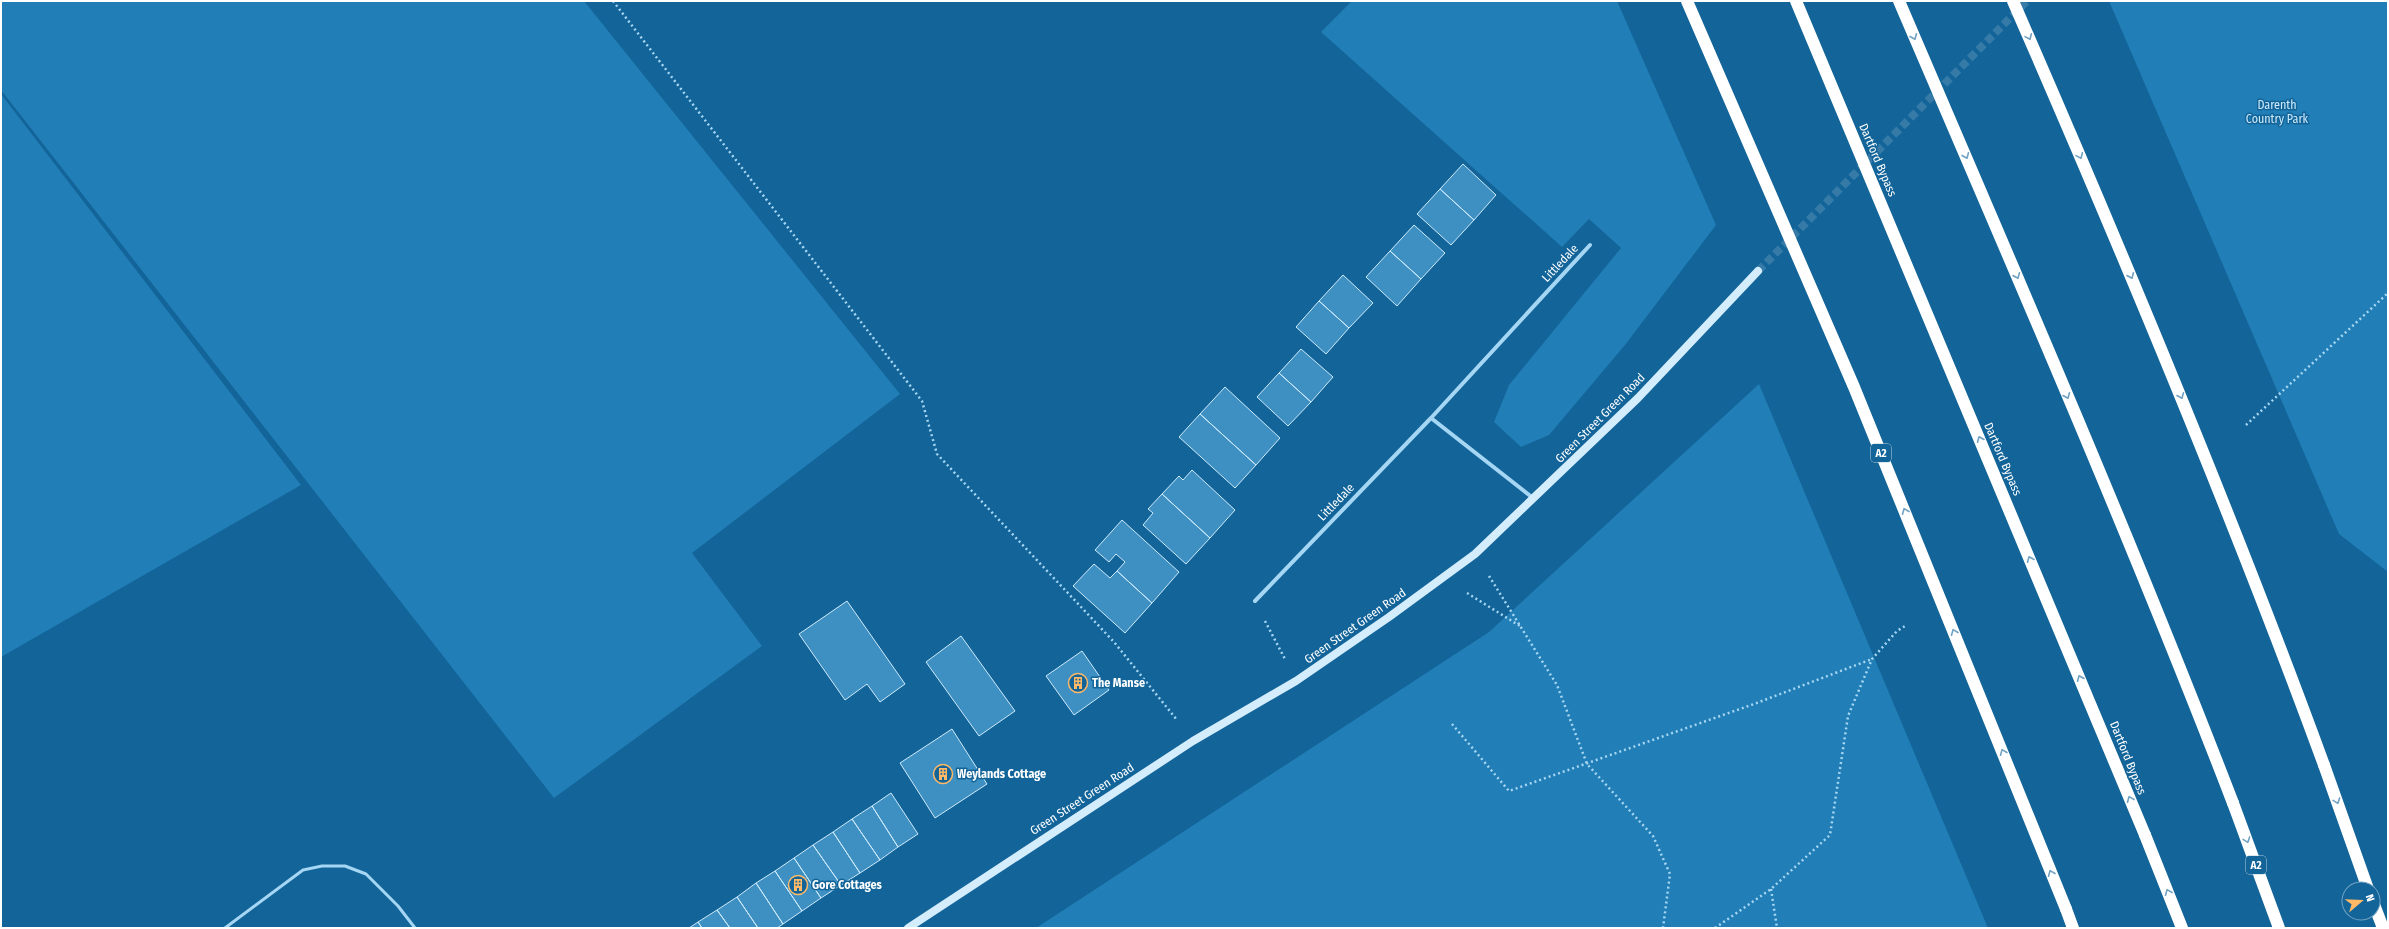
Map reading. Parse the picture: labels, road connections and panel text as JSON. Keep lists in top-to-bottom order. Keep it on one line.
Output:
{"streets":{"highway":["Dartford Bypass","A2"],"main road":["Green Street Green Road"],"street":["Littledale"]},"parks":["Darenth Country Park"],"places":{"building":["The Manse","Weylands Cottage","Gore Cottages"]},"north":"right"}
